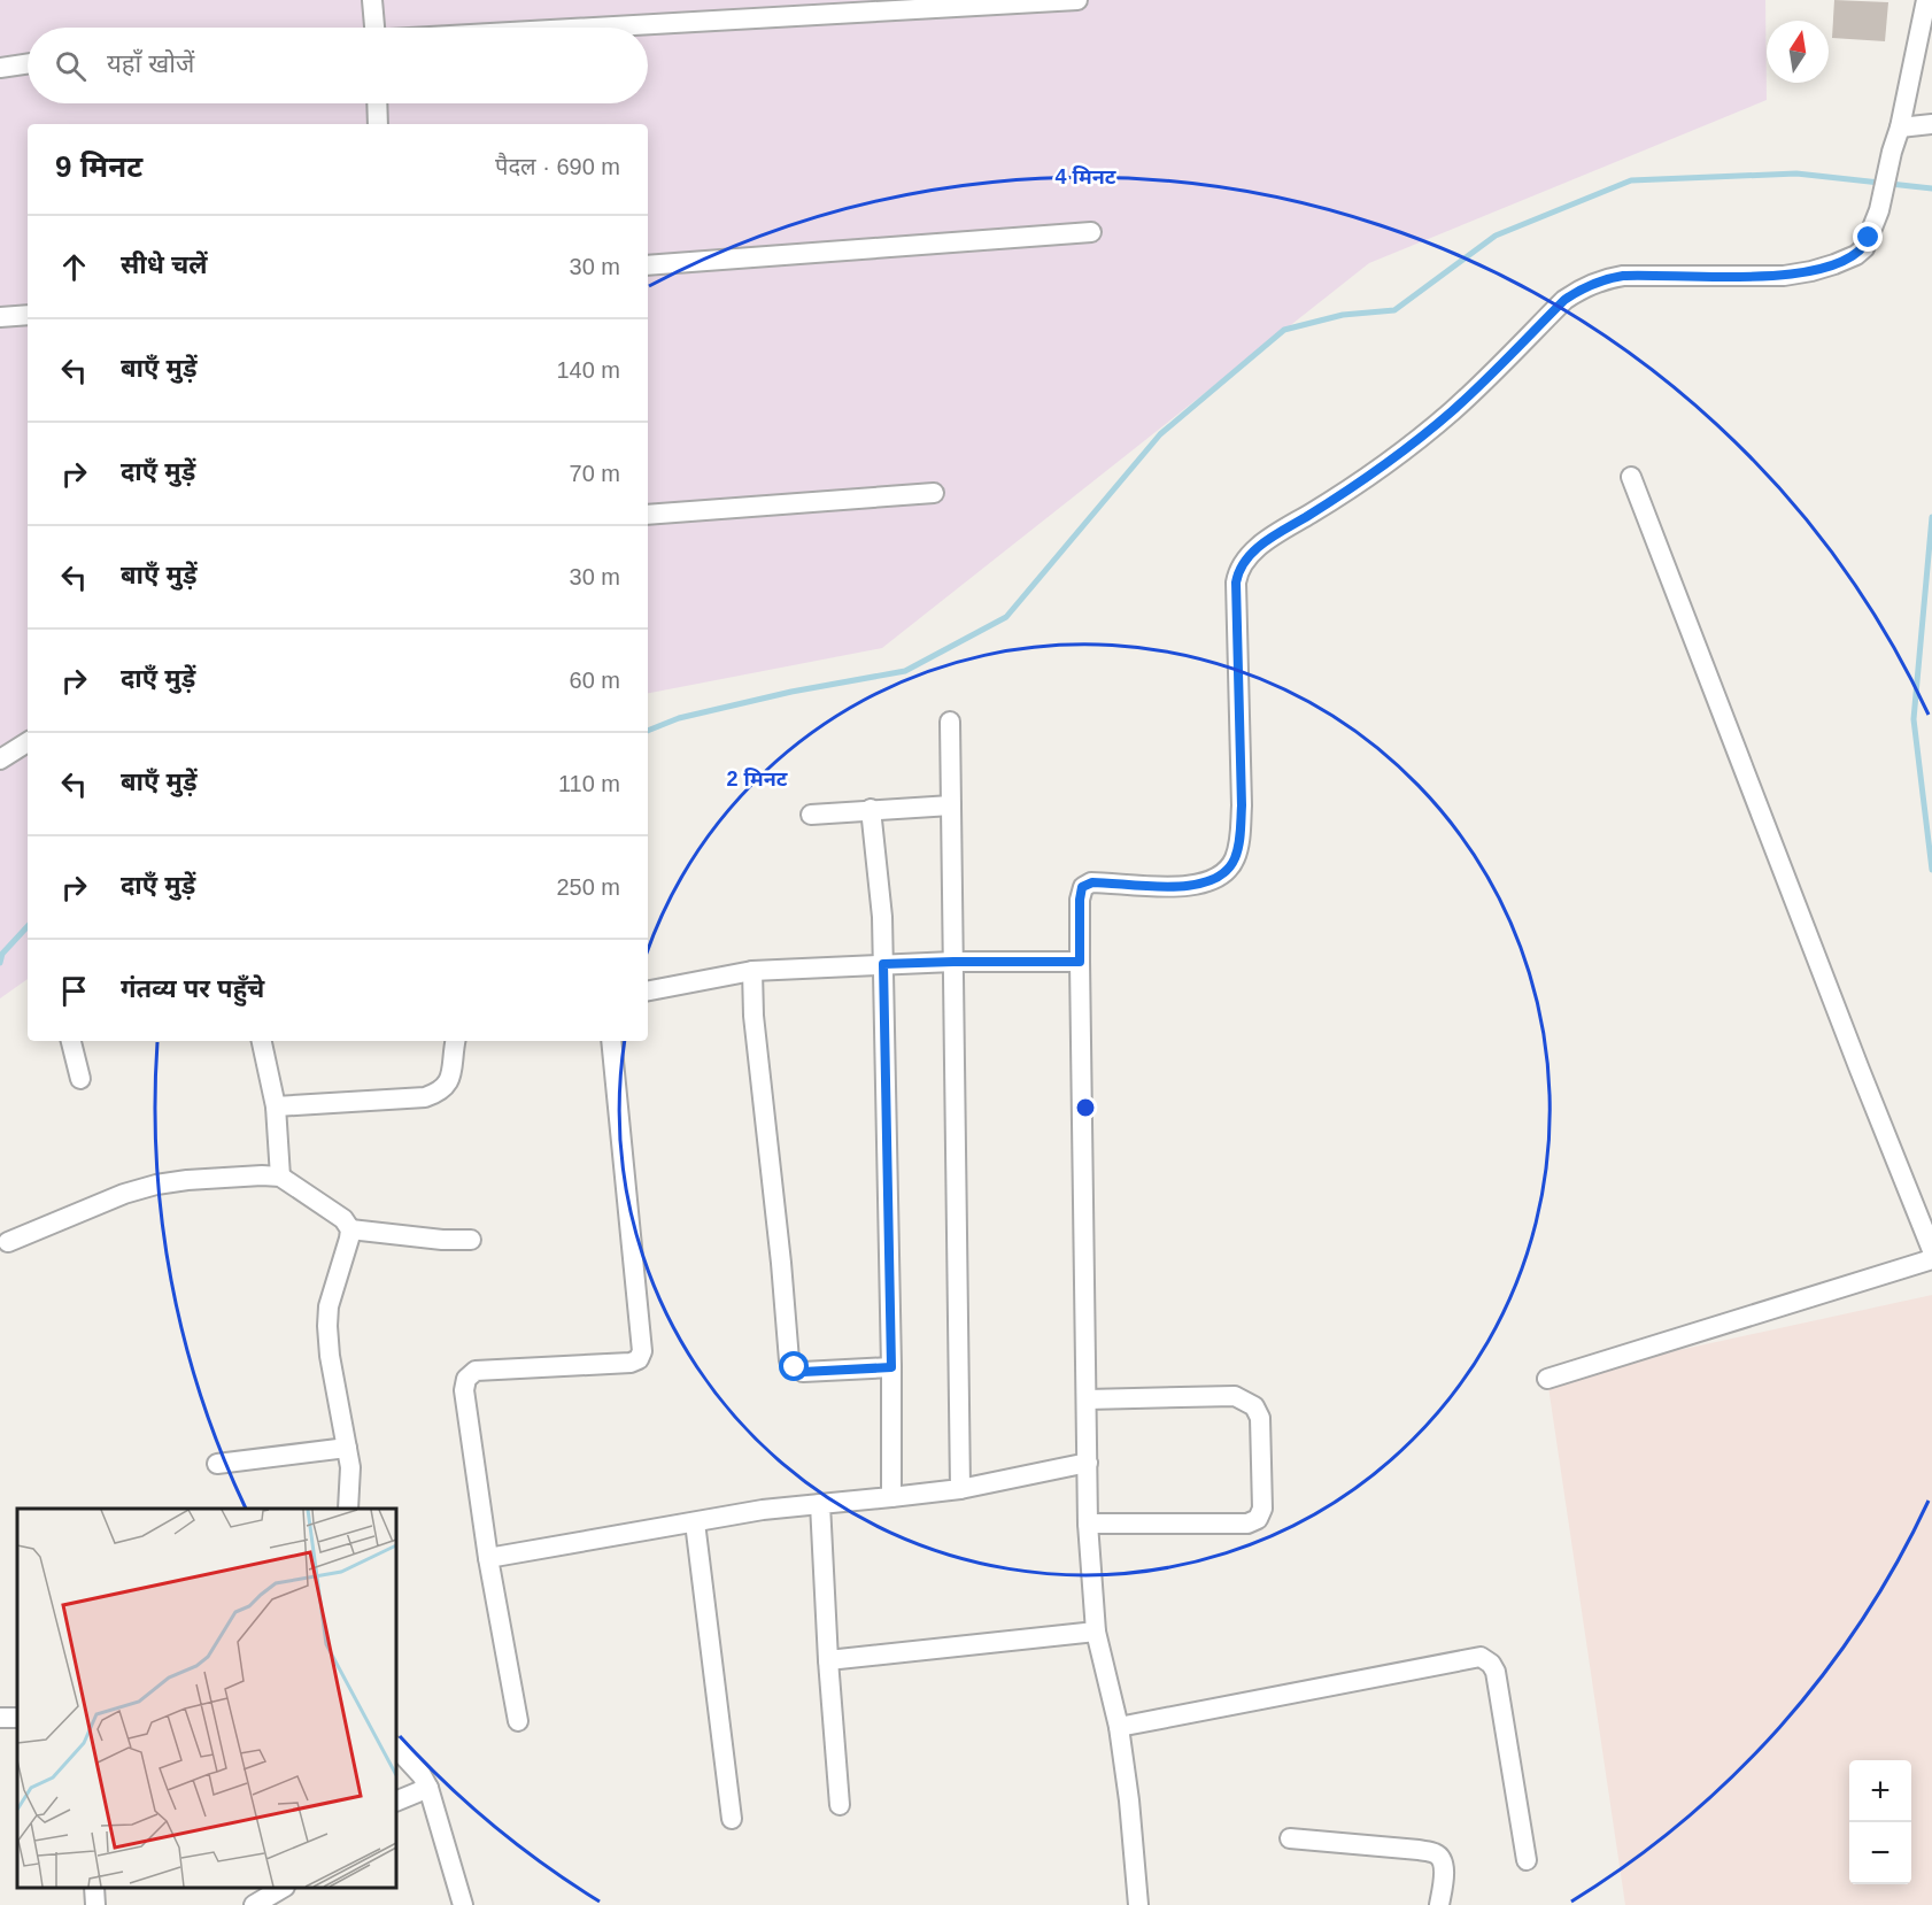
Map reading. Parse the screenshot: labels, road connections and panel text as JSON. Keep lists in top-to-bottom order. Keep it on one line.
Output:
{"north":"top","page":{"search":"यहाँ खोजें","heading":["9 मिनट","पैदल · 690 m"],"list":[["सीधे चलें","30 m"],["बाएँ मुड़ें","140 m"],["दाएँ मुड़ें","70 m"],["बाएँ मुड़ें","30 m"],["दाएँ मुड़ें","60 m"],["बाएँ मुड़ें","110 m"],["दाएँ मुड़ें","250 m"],"गंतव्य पर पहुँचे"],"map_buttons":["+","−"]},"rings":["4 मिनट","2 मिनट"]}
